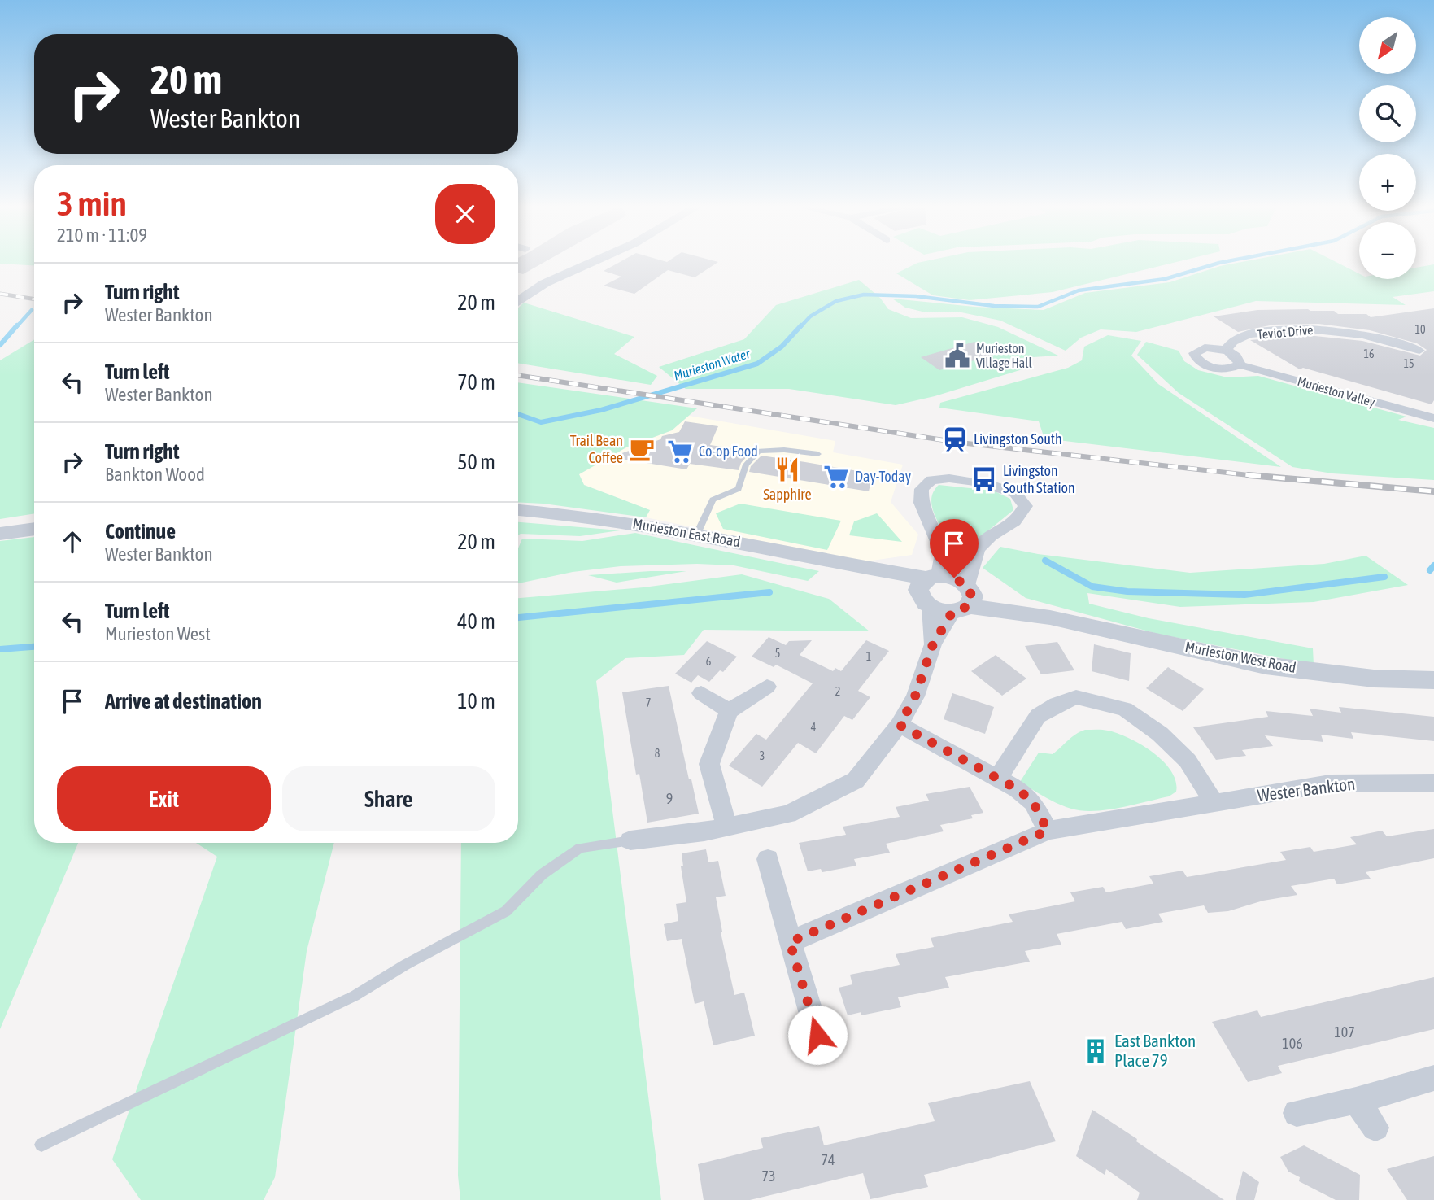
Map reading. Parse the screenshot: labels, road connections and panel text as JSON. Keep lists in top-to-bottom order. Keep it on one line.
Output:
{"streets":{"street":["Teviot Drive","Murieston Valley","Murieston East Road","Murieston West Road","Wester Bankton"]},"crossings":[["Teviot Drive","Murieston Valley"]],"water":["Murieston Water"],"places":{"public building":["Murieston Village Hall"],"station":["Livingston South"],"cafe":["Trail Bean Coffee"],"supermarket":["Co-op Food","Day-Today"],"restaurant":["Sapphire"],"bus stop":["Livingston South Station"],"building":["East Bankton Place 79"]},"house_numbers":["10","16","15","5","1","6","2","7","4","8","3","9","107","106","74","73"],"north":"bottom left","page":{"map_buttons":["+","−"],"turn":["20 m","Wester Bankton"],"heading":["3 min","210 m · 11:09"],"list":[{"name":"Turn right","note":"Wester Bankton","value":"20 m"},{"name":"Turn left","note":"Wester Bankton","value":"70 m"},{"name":"Turn right","note":"Bankton Wood","value":"50 m"},{"name":"Continue","note":"Wester Bankton","value":"20 m"},{"name":"Turn left","note":"Murieston West","value":"40 m"},{"name":"Arrive at destination","value":"10 m"}],"buttons":["Exit","Share"]}}
